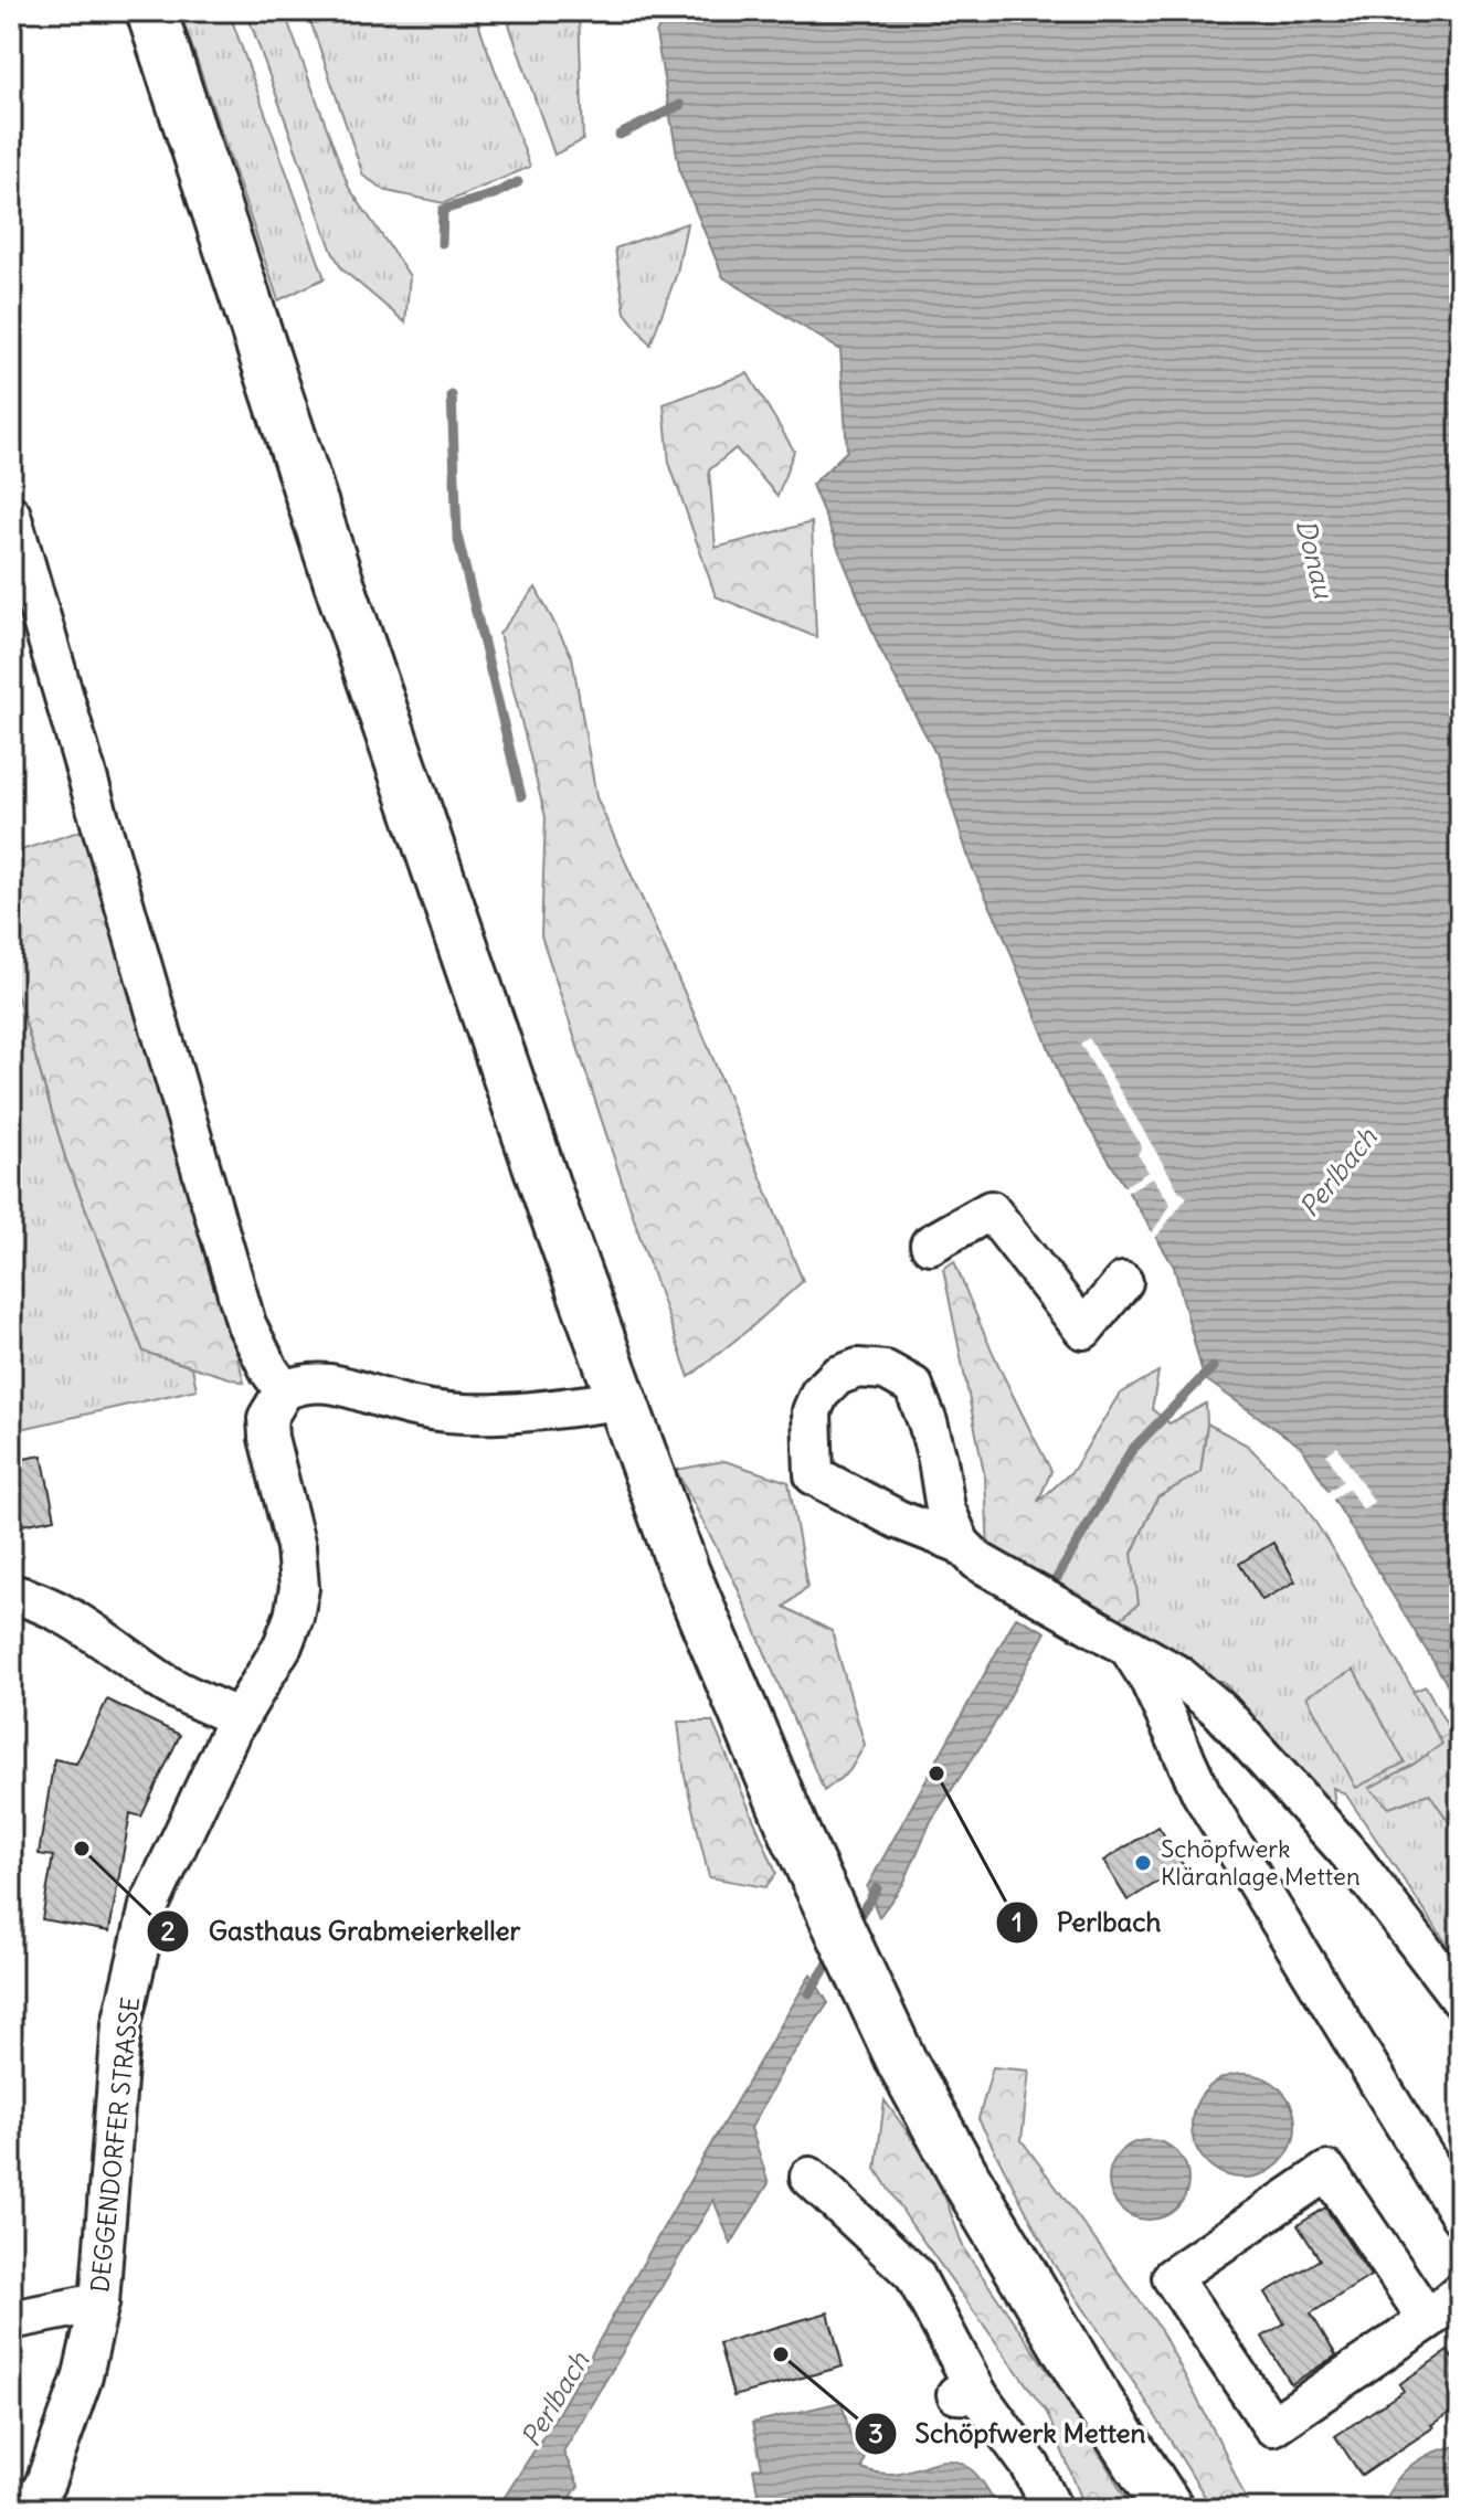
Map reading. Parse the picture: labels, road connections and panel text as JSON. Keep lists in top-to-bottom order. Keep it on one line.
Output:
{"streets":{"street":["DEGGENDORFER STRASSE"]},"water":["Donau","Perlbach"],"places":["Perlbach","Gasthaus Grabmeierkeller","Schöpfwerk Kläranlage Metten","Schöpfwerk Metten"]}
